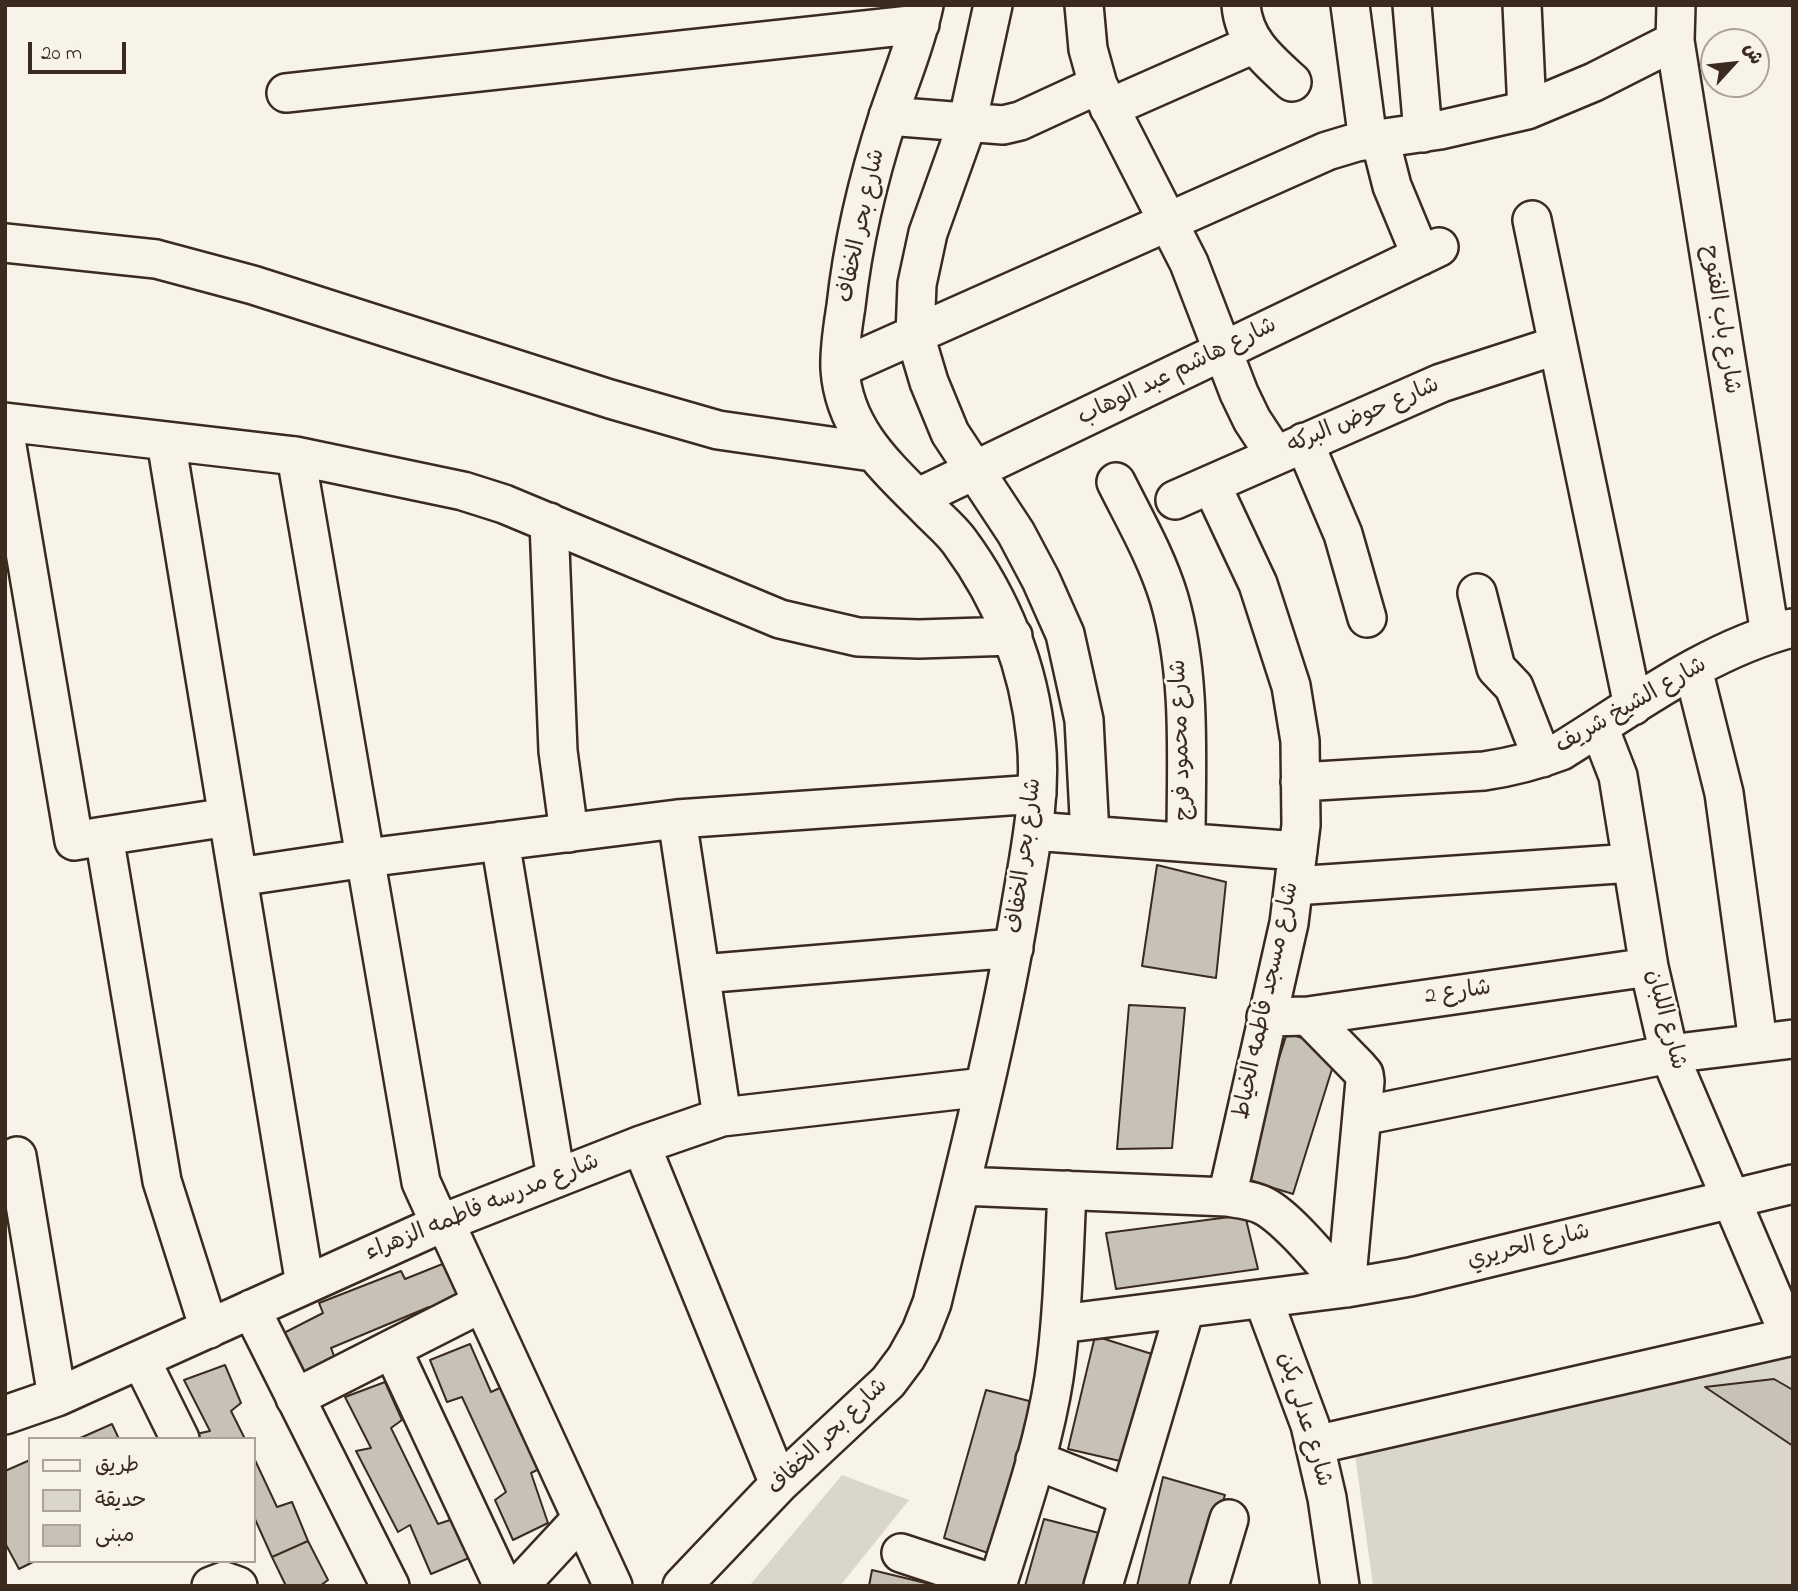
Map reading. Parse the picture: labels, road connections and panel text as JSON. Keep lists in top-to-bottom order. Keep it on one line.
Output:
{"streets":{"street":["شارع بحر الخفاف","شارع باب الفتوح","شارع هاشم عبد الوهاب","شارع حوض البركه","شارع الشيخ شريف","شارع محمود فرج","شارع 2","شارع مسجد فاطمه الخياط","شارع اللبان","شارع مدرسه فاطمه الزهراء","شارع الحريري","شارع عدلى يكن"]},"crossings":[["شارع بحر الخفاف","شارع هاشم عبد الوهاب"],["شارع بحر الخفاف","شارع مدرسه فاطمه الزهراء"],["شارع باب الفتوح","شارع الشيخ شريف"],["شارع حوض البركه","شارع مسجد فاطمه الخياط"],["شارع الشيخ شريف","شارع مسجد فاطمه الخياط"],["شارع الشيخ شريف","شارع اللبان"],["شارع 2","شارع مسجد فاطمه الخياط"],["شارع 2","شارع اللبان"],["شارع اللبان","شارع الحريري"],["شارع الحريري","شارع عدلى يكن"]],"legend":["طريق","حديقة","مبنى"],"scale_bar":"20 m","north":"top right"}
